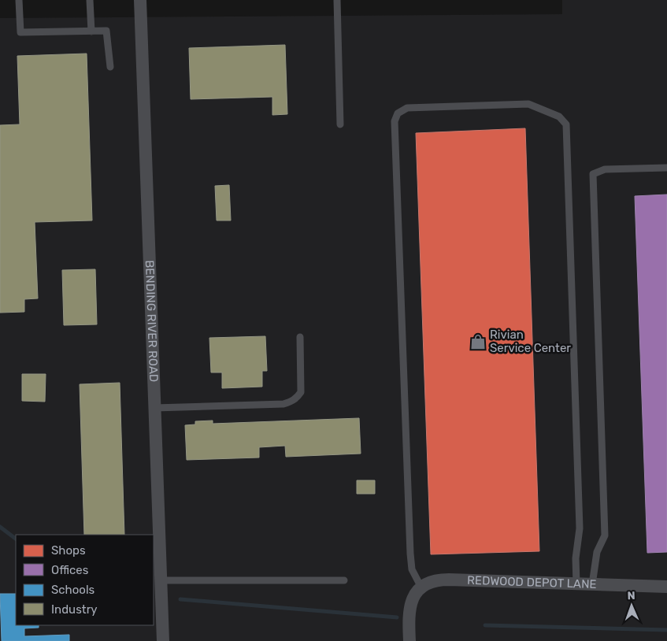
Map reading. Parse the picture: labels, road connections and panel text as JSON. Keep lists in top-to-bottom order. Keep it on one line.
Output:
{"streets":{"street":["BENDING RIVER ROAD","REDWOOD DEPOT LANE"]},"places":{"shop":["Rivian Service Center"]},"legend":["Shops","Offices","Schools","Industry"],"north":"top"}
